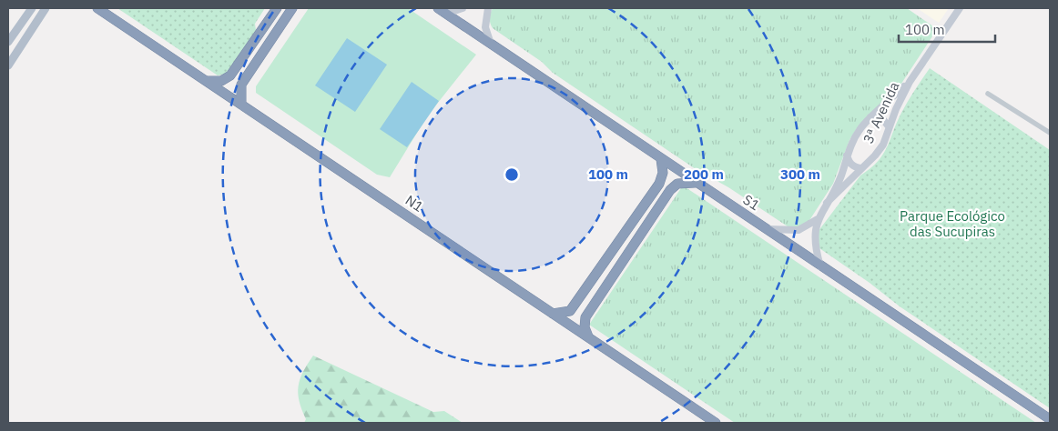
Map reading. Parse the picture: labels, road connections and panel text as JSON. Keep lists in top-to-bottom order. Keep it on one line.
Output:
{"streets":{"highway":["S1","N1"],"street":["3ª Avenida"]},"parks":["Parque Ecológico das Sucupiras"],"scale_bar":"100 m","rings":["100 m","200 m","300 m"]}
